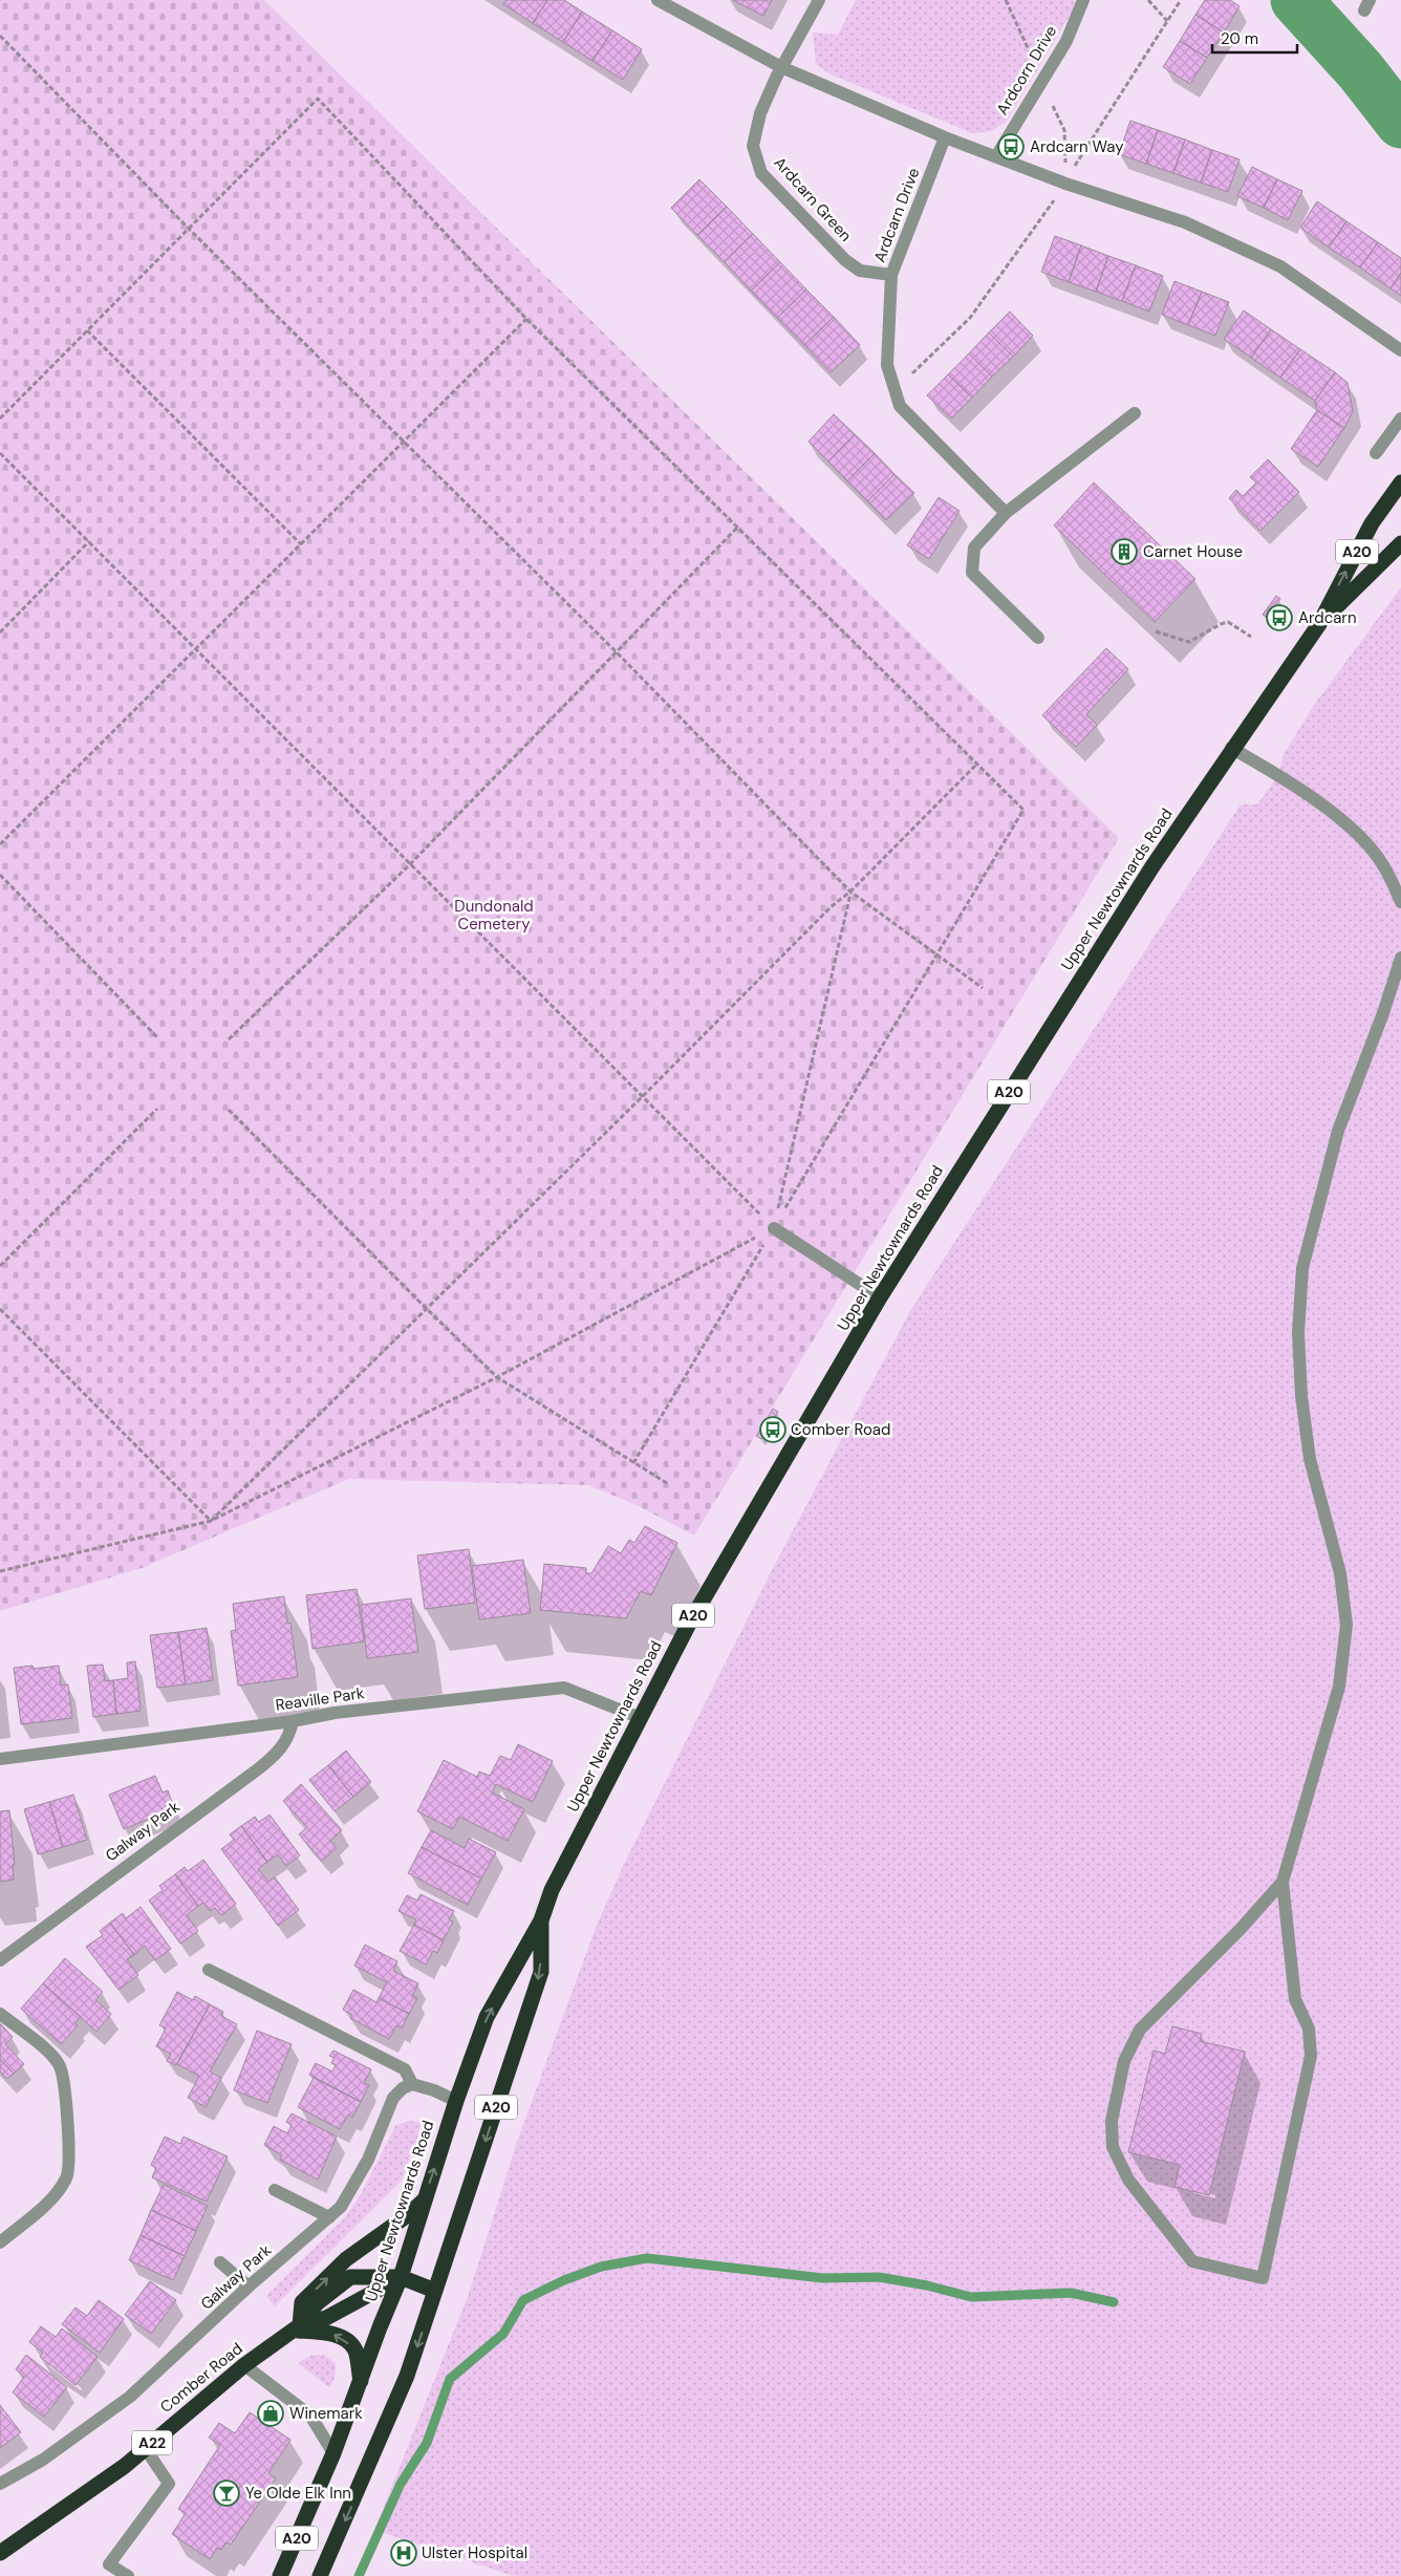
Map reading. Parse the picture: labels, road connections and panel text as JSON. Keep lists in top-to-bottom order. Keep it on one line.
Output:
{"streets":{"highway":["A20","Upper Newtownards Road","Comber Road","A22"],"street":["Ardcorn Drive","Ardcarn Green","Ardcarn Drive","Reaville Park","Galway Park"]},"crossings":[["Ardcarn Green","Ardcarn Drive"],["Upper Newtownards Road","Reaville Park"],["Upper Newtownards Road","Comber Road"],["Reaville Park","Galway Park"]],"parks":["Dundonald Cemetery"],"places":{"bus stop":["Ardcarn Way","Ardcarn","Comber Road"],"building":["Carnet House"],"shop":["Winemark"],"bar":["Ye Olde Elk Inn"],"hospital":["Ulster Hospital"]},"scale_bar":"20 m"}
